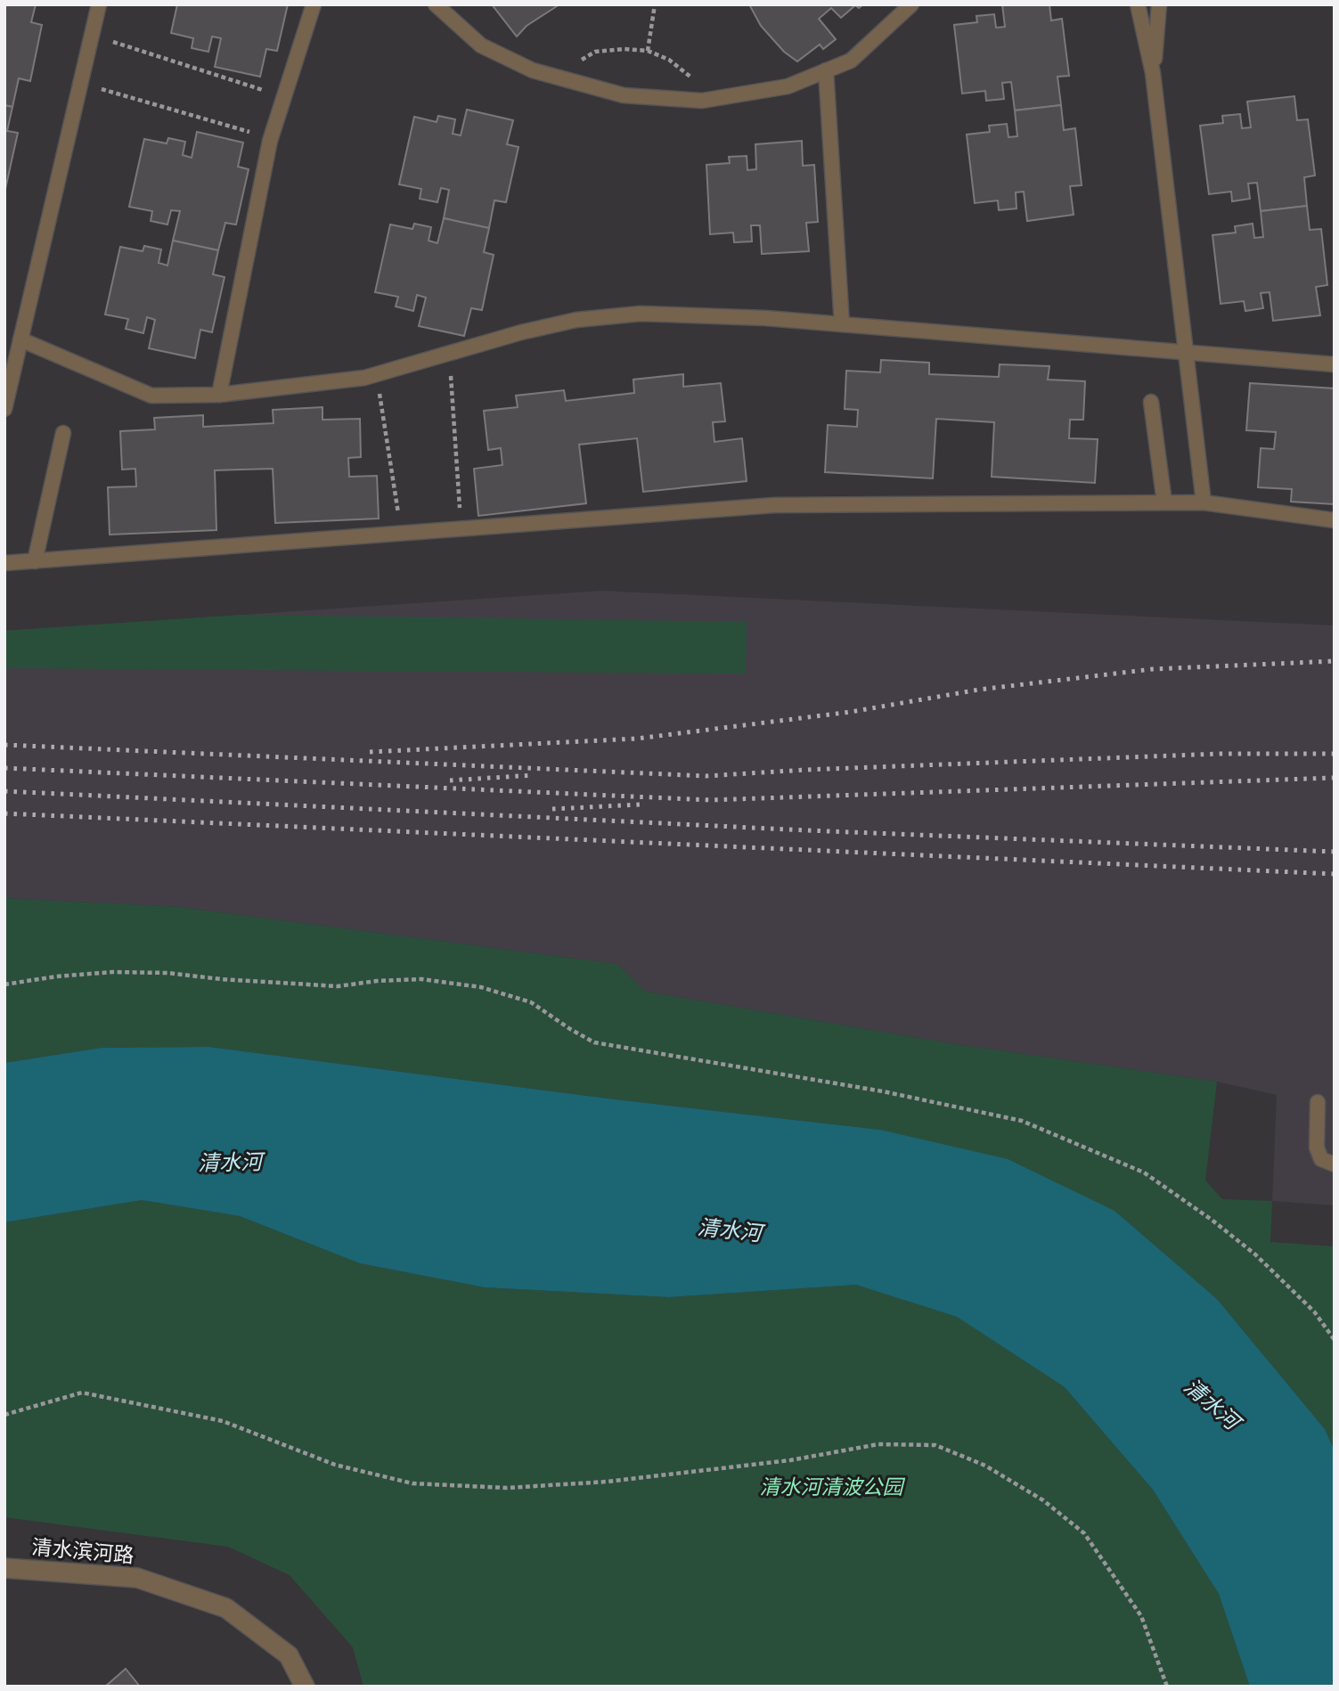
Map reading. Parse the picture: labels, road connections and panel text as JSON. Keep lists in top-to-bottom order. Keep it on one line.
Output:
{"streets":{"street":["清水滨河路"]},"water":["清水河"],"parks":["清水河清波公园"]}
